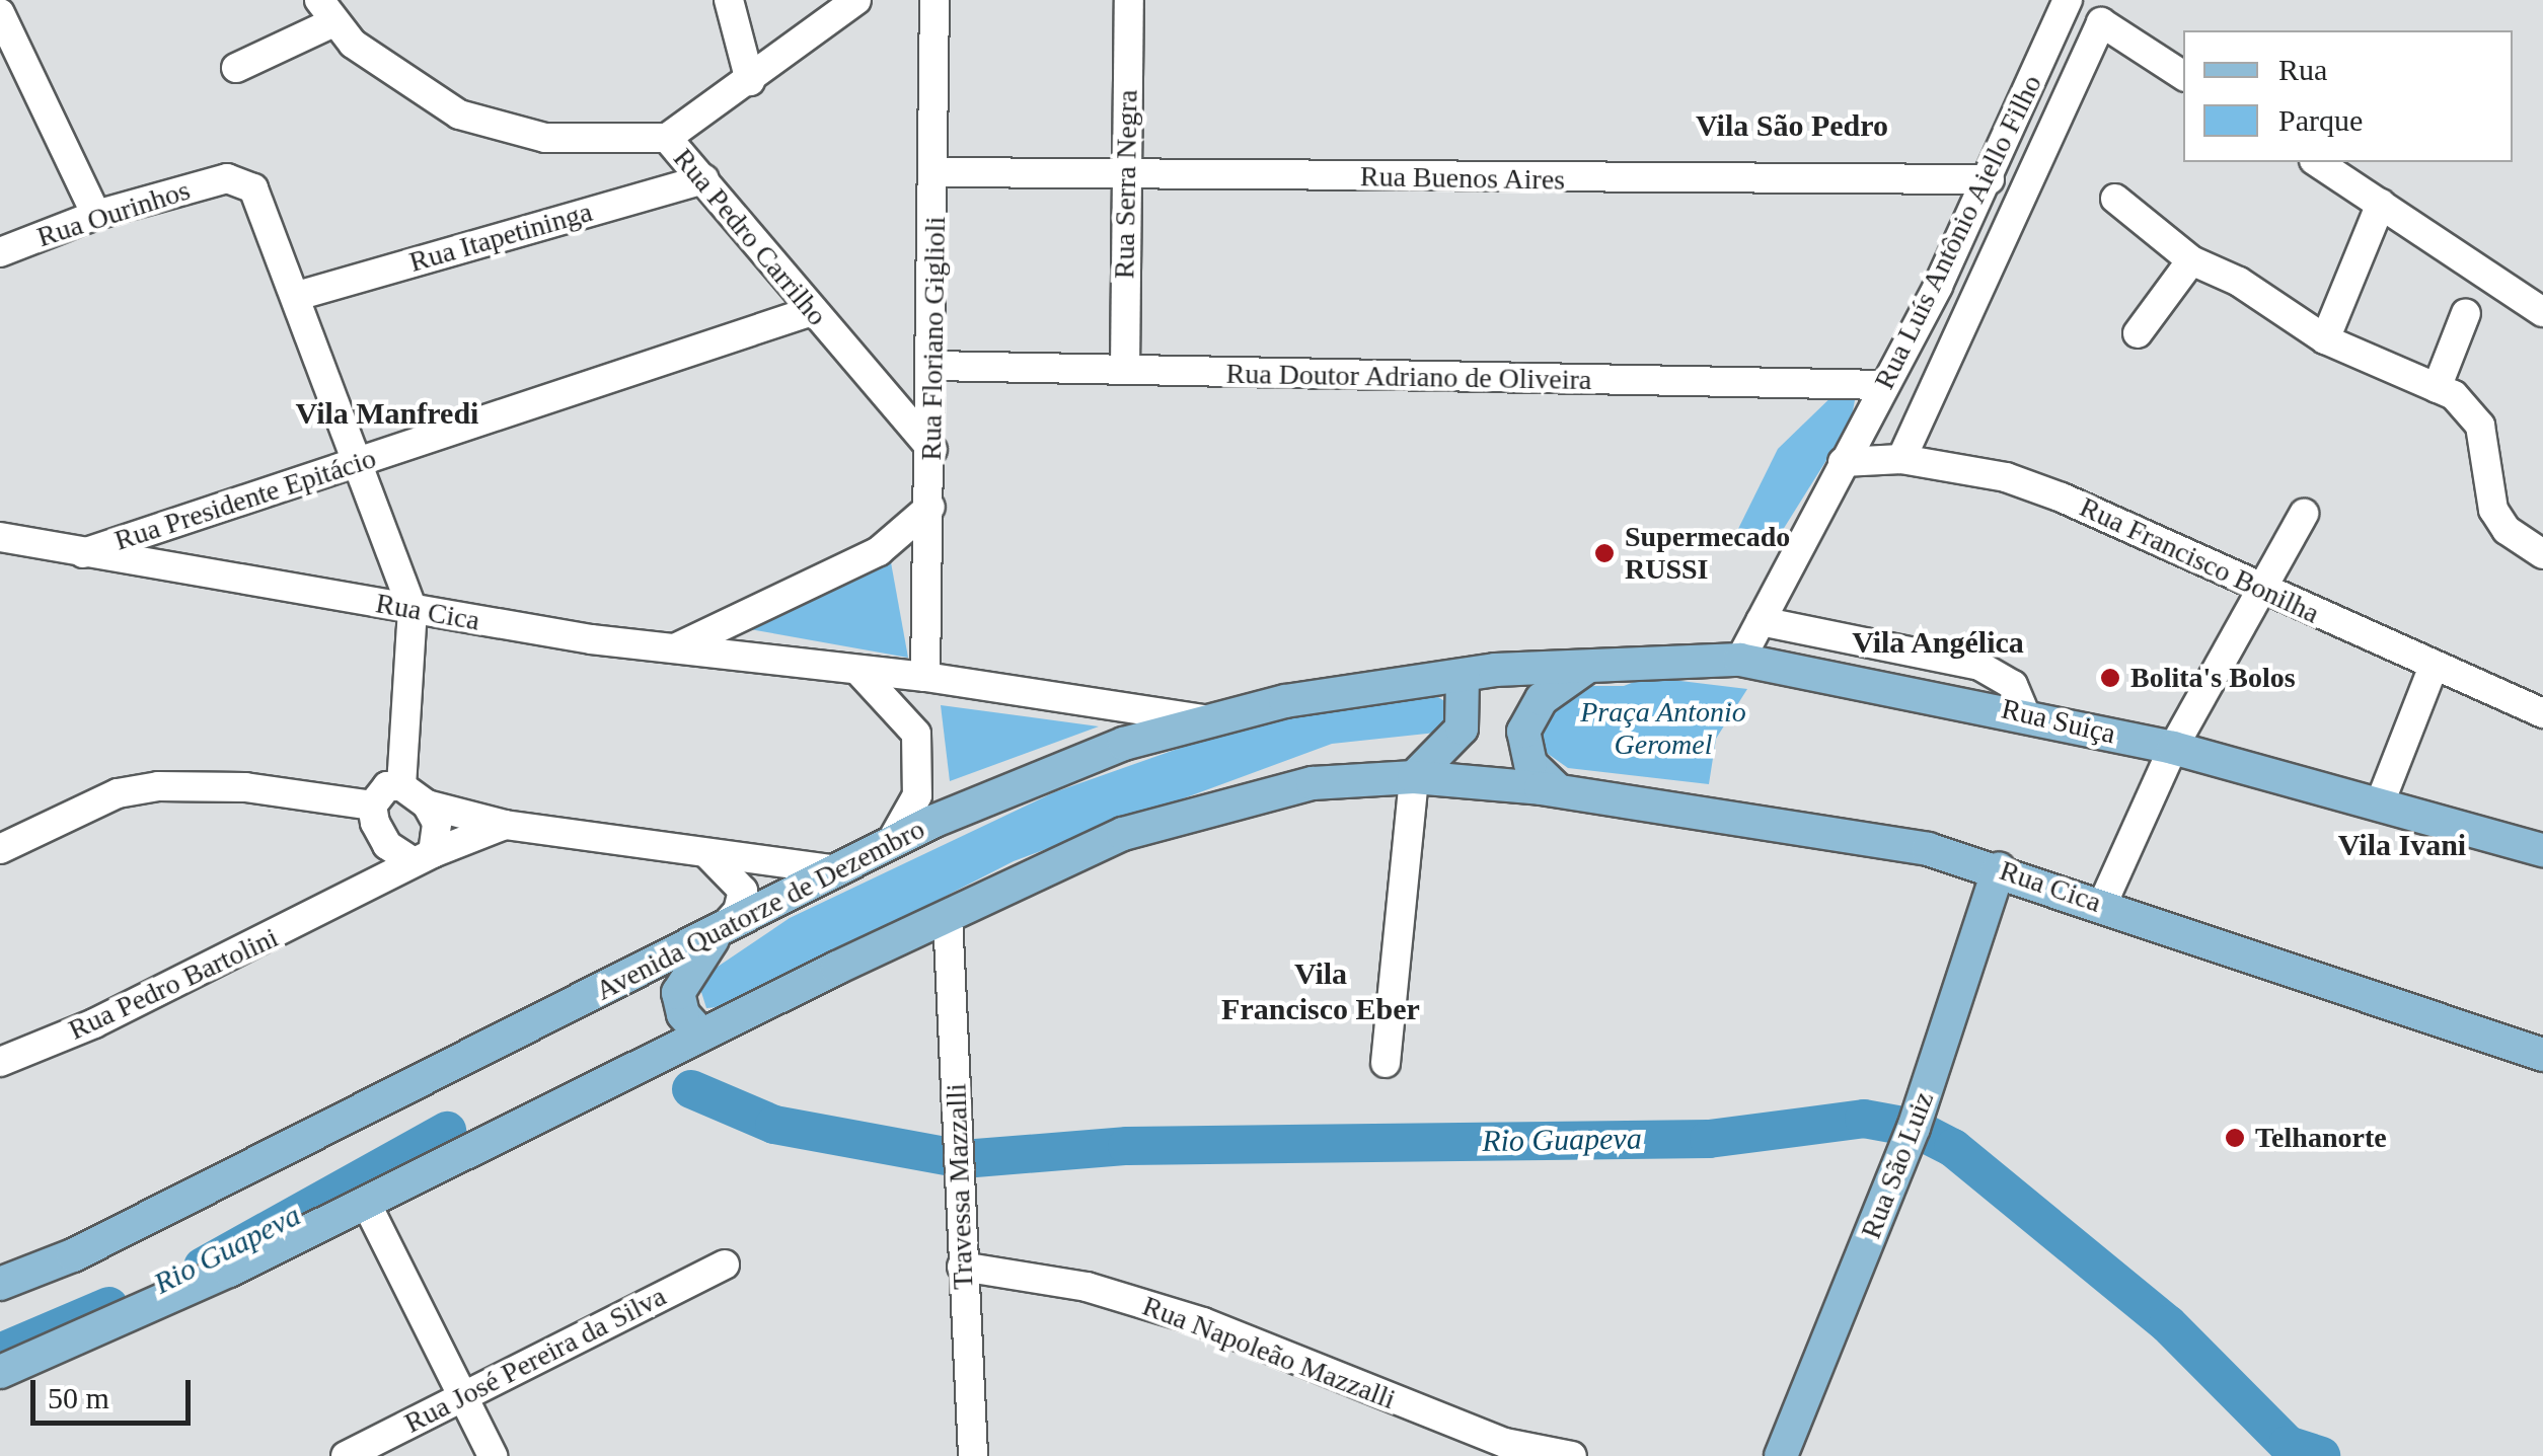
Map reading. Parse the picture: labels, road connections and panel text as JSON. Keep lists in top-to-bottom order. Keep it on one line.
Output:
{"streets":{"main road":["Rua Cica","Rua Suiça","Avenida Quatorze de Dezembro","Rua São Luiz"],"street":["Rua Buenos Aires","Rua Serra Negra","Rua Ourinhos","Rua Luís Antônio Aiello Filho","Rua Itapetininga","Rua Pedro Carrilho","Rua Floriano Giglioli","Rua Doutor Adriano de Oliveira","Rua Presidente Epitácio","Rua Francisco Bonilha","Rua Pedro Bartolini","Travessa Mazzalli","Rua Napoleão Mazzalli","Rua José Pereira da Silva"]},"crossings":[["Rua Buenos Aires","Rua Serra Negra"],["Rua Buenos Aires","Rua Luís Antônio Aiello Filho"],["Rua Buenos Aires","Rua Floriano Giglioli"],["Rua Serra Negra","Rua Doutor Adriano de Oliveira"],["Rua Ourinhos","Rua Itapetininga"],["Rua Luís Antônio Aiello Filho","Rua Doutor Adriano de Oliveira"],["Rua Luís Antônio Aiello Filho","Rua Francisco Bonilha"],["Rua Luís Antônio Aiello Filho","Rua Suiça"],["Rua Itapetininga","Rua Pedro Carrilho"],["Rua Pedro Carrilho","Rua Floriano Giglioli"],["Rua Pedro Carrilho","Rua Presidente Epitácio"],["Rua Floriano Giglioli","Rua Doutor Adriano de Oliveira"],["Rua Floriano Giglioli","Rua Cica"],["Rua Presidente Epitácio","Rua Cica"],["Rua Cica","Avenida Quatorze de Dezembro"],["Rua Cica","Rua São Luiz"],["Rua Suiça","Avenida Quatorze de Dezembro"],["Travessa Mazzalli","Rua Napoleão Mazzalli"]],"districts":["Vila São Pedro","Vila Manfredi","Vila Angélica","Vila Ivani","Vila Francisco Eber"],"water":["Rio Guapeva"],"parks":["Praça Antonio Geromel"],"places":["Supermecado RUSSI","Bolita's Bolos","Telhanorte"],"legend":["Rua","Parque"],"scale_bar":"50 m"}
